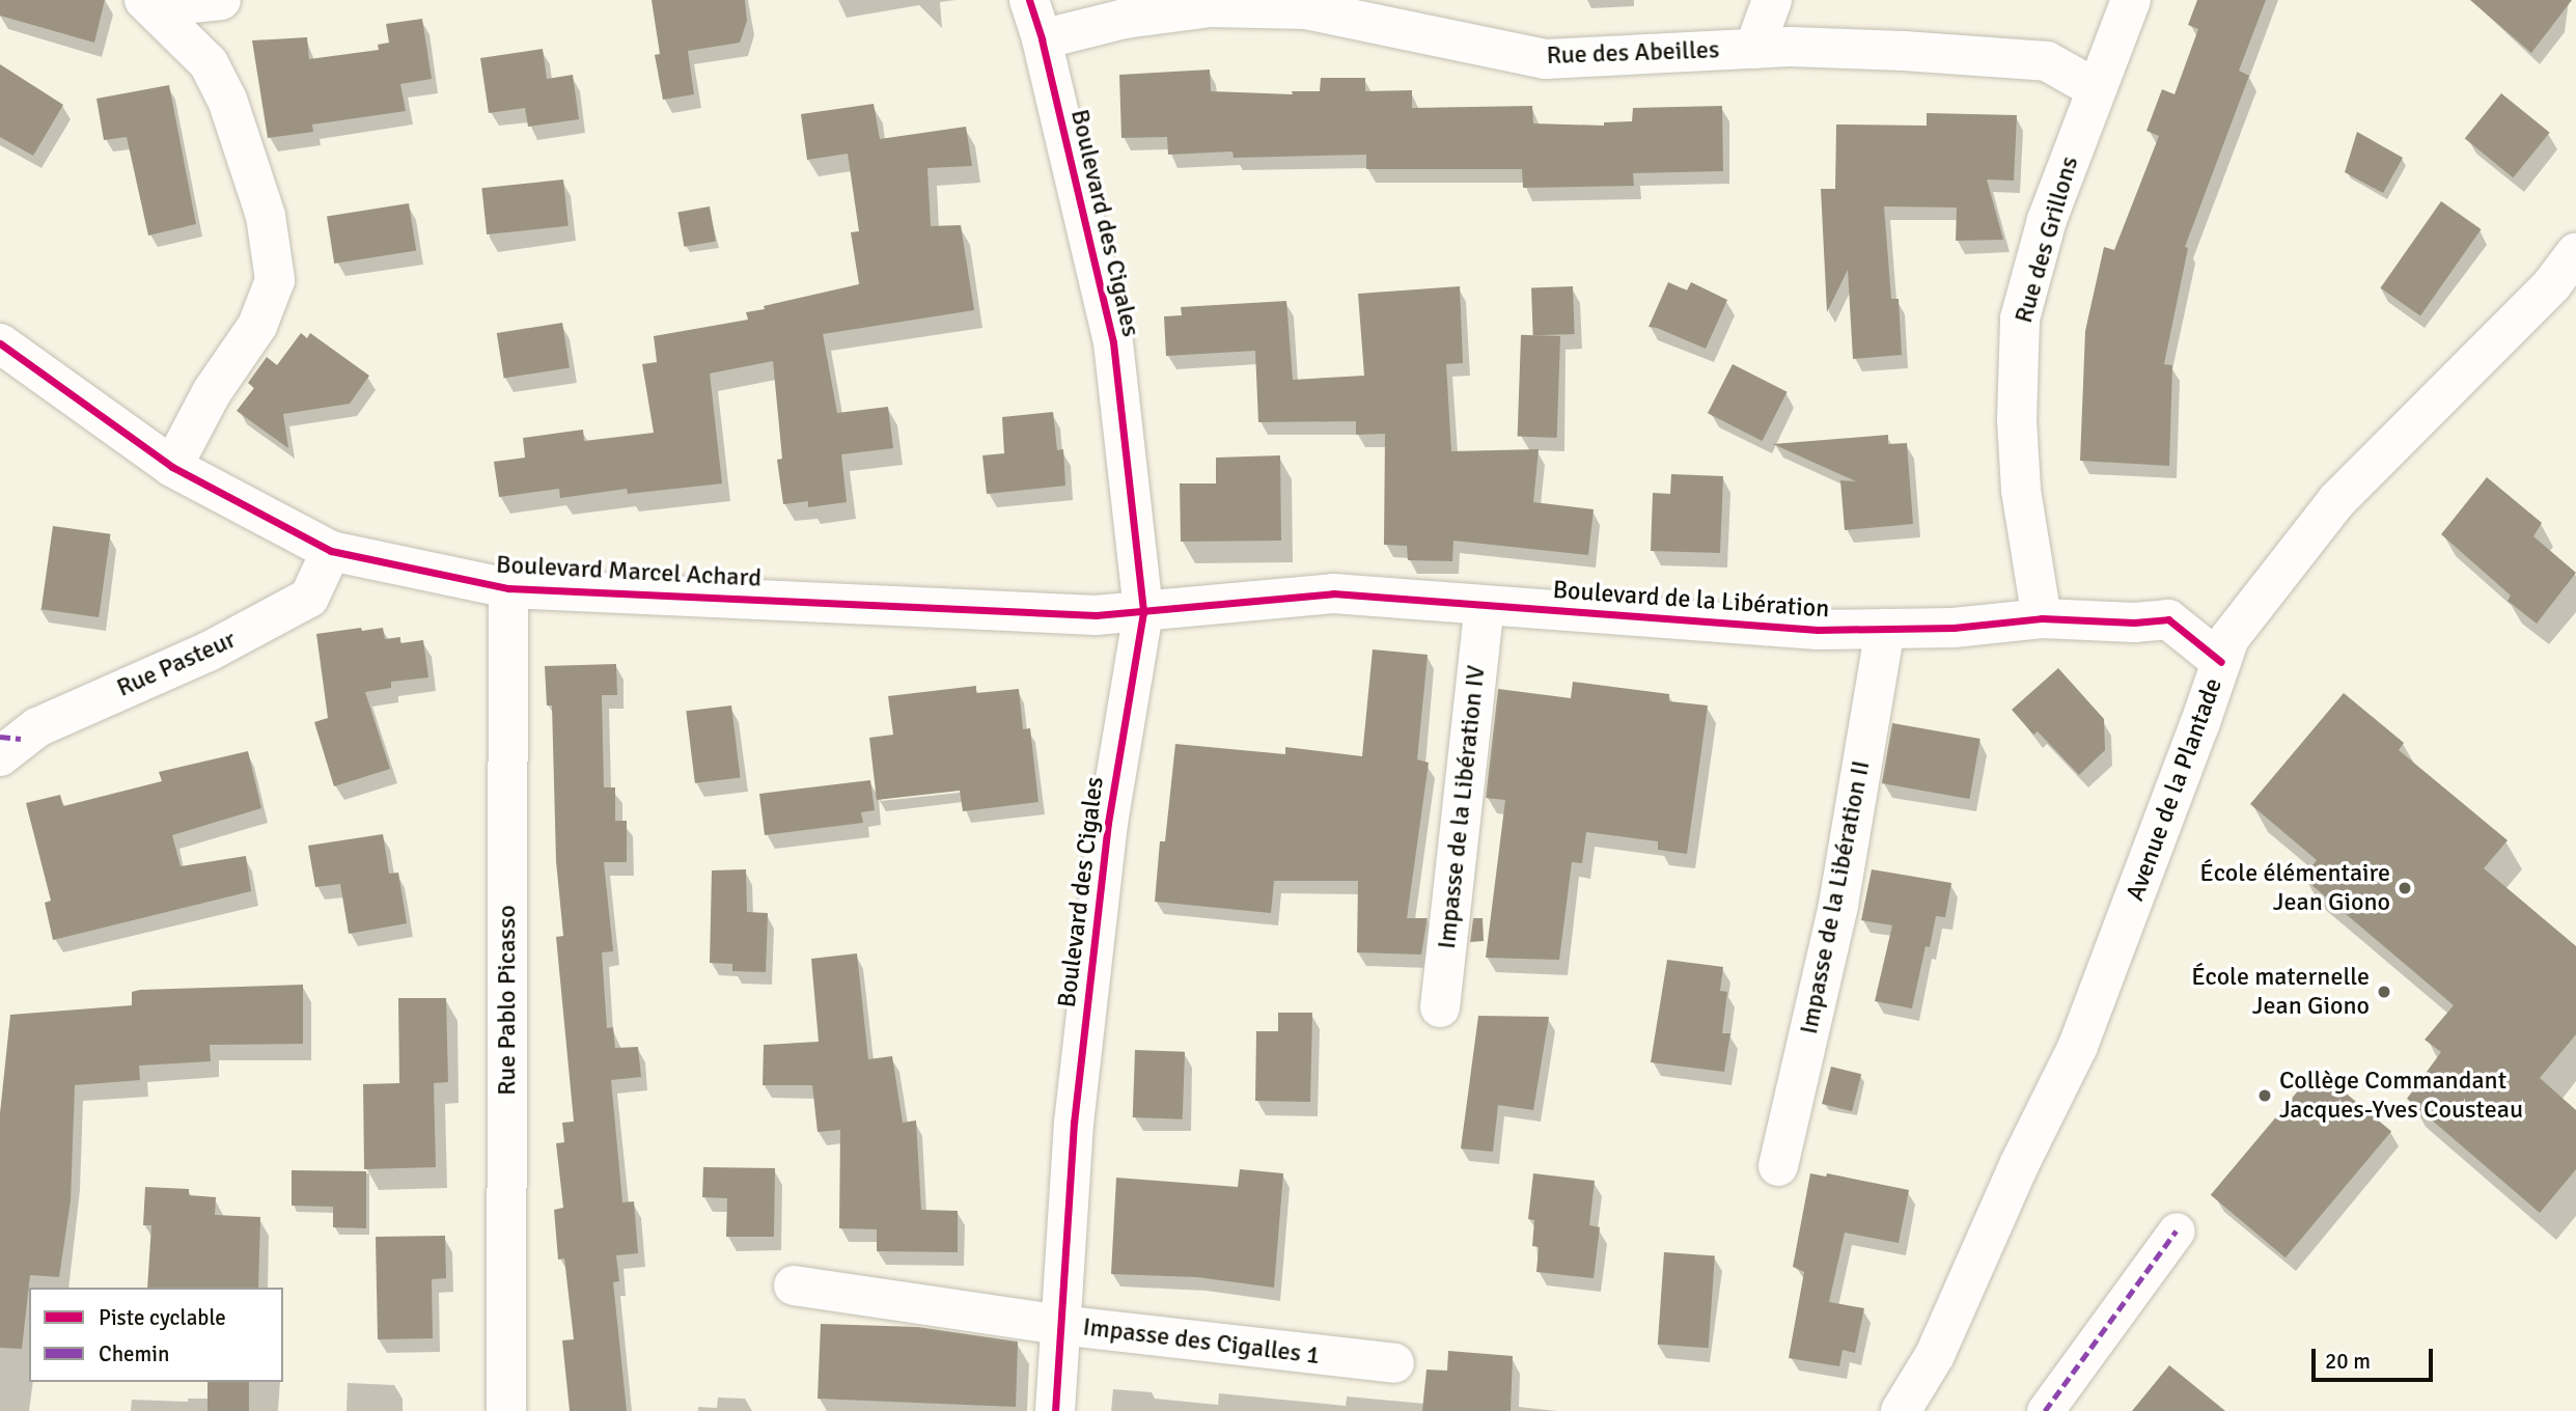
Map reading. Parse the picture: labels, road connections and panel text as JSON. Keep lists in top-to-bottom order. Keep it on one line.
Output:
{"streets":{"street":["Rue des Abeilles","Boulevard des Cigales","Rue des Grillons","Boulevard Marcel Achard","Boulevard de la Libération","Rue Pasteur","Avenue de la Plantade","Impasse de la Libération IV","Impasse de la Libération II","Rue Pablo Picasso","Impasse des Cigalles 1"]},"crossings":[["Rue des Abeilles","Boulevard des Cigales"],["Rue des Abeilles","Rue des Grillons"],["Boulevard des Cigales","Boulevard Marcel Achard"],["Boulevard des Cigales","Boulevard de la Libération"],["Boulevard des Cigales","Impasse des Cigalles 1"],["Rue des Grillons","Boulevard de la Libération"],["Boulevard Marcel Achard","Boulevard de la Libération"],["Boulevard Marcel Achard","Rue Pasteur"],["Boulevard Marcel Achard","Rue Pablo Picasso"],["Boulevard de la Libération","Avenue de la Plantade"],["Boulevard de la Libération","Impasse de la Libération IV"],["Boulevard de la Libération","Impasse de la Libération II"]],"places":["École élémentaire Jean Giono","École maternelle Jean Giono","Collège Commandant Jacques-Yves Cousteau"],"legend":["Piste cyclable","Chemin"],"scale_bar":"20 m"}
